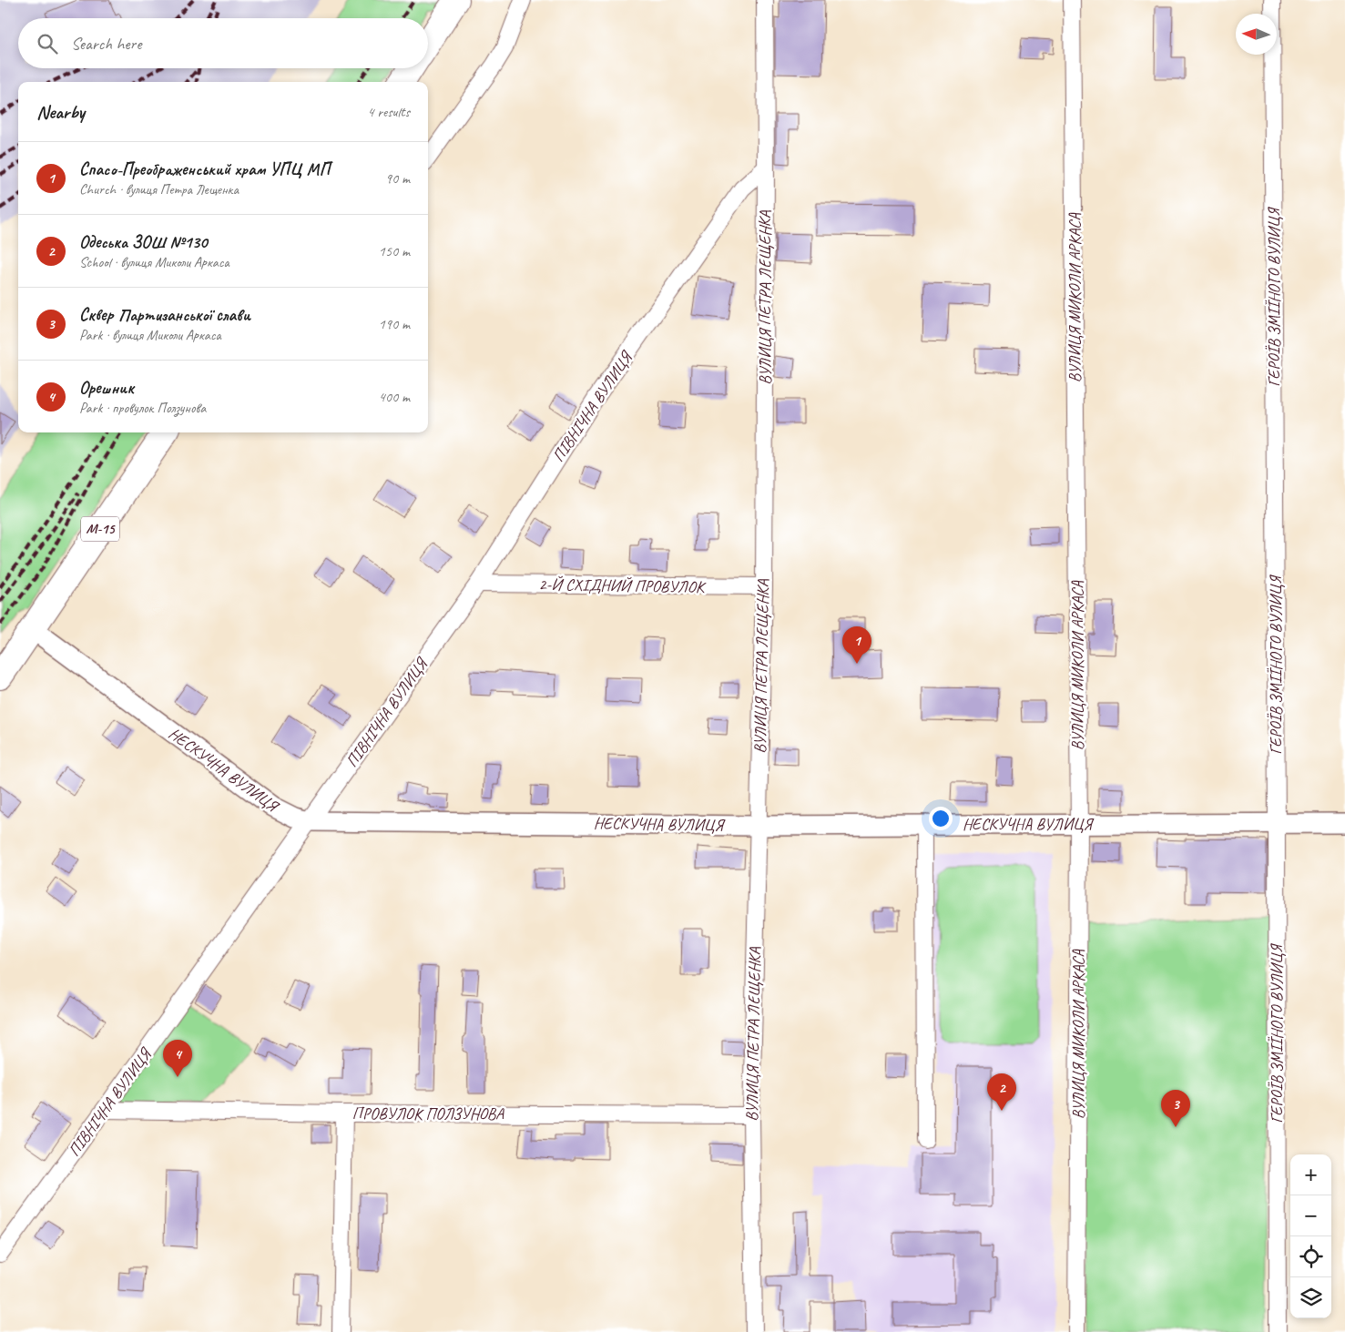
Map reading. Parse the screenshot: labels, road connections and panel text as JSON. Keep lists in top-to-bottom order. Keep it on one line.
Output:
{"streets":{"main road":["М-15"],"street":["ВУЛИЦЯ ПЕТРА ЛЕЩЕНКА","ВУЛИЦЯ МИКОЛИ АРКАСА","ГЕРОЇВ ЗМІЇНОГО ВУЛИЦЯ","ПІВНІЧНА ВУЛИЦЯ","2-Й СХІДНИЙ ПРОВУЛОК","НЕСКУЧНА ВУЛИЦЯ","ПРОВУЛОК ПОЛЗУНОВА"]},"crossings":[["ВУЛИЦЯ ПЕТРА ЛЕЩЕНКА","ПІВНІЧНА ВУЛИЦЯ"],["ВУЛИЦЯ ПЕТРА ЛЕЩЕНКА","2-Й СХІДНИЙ ПРОВУЛОК"],["ВУЛИЦЯ ПЕТРА ЛЕЩЕНКА","НЕСКУЧНА ВУЛИЦЯ"],["ВУЛИЦЯ ПЕТРА ЛЕЩЕНКА","ПРОВУЛОК ПОЛЗУНОВА"],["ВУЛИЦЯ МИКОЛИ АРКАСА","НЕСКУЧНА ВУЛИЦЯ"],["ГЕРОЇВ ЗМІЇНОГО ВУЛИЦЯ","НЕСКУЧНА ВУЛИЦЯ"],["ПІВНІЧНА ВУЛИЦЯ","2-Й СХІДНИЙ ПРОВУЛОК"],["ПІВНІЧНА ВУЛИЦЯ","НЕСКУЧНА ВУЛИЦЯ"],["ПІВНІЧНА ВУЛИЦЯ","ПРОВУЛОК ПОЛЗУНОВА"],["М-15","НЕСКУЧНА ВУЛИЦЯ"]],"north":"left","page":{"search":"Search here","heading":["Nearby","4 results"],"list":[{"mark":"1","name":"Спасо-Преображенський храм УПЦ МП","note":"Church · вулиця Петра Лещенка","value":"90 m"},{"mark":"2","name":"Одеська ЗОШ №130","note":"School · вулиця Миколи Аркаса","value":"150 m"},{"mark":"3","name":"Сквер Партизанської слави","note":"Park · вулиця Миколи Аркаса","value":"190 m"},{"mark":"4","name":"Орешник","note":"Park · провулок Ползунова","value":"400 m"}],"pins":["1","4","2","3"],"map_buttons":["+","−"]}}
